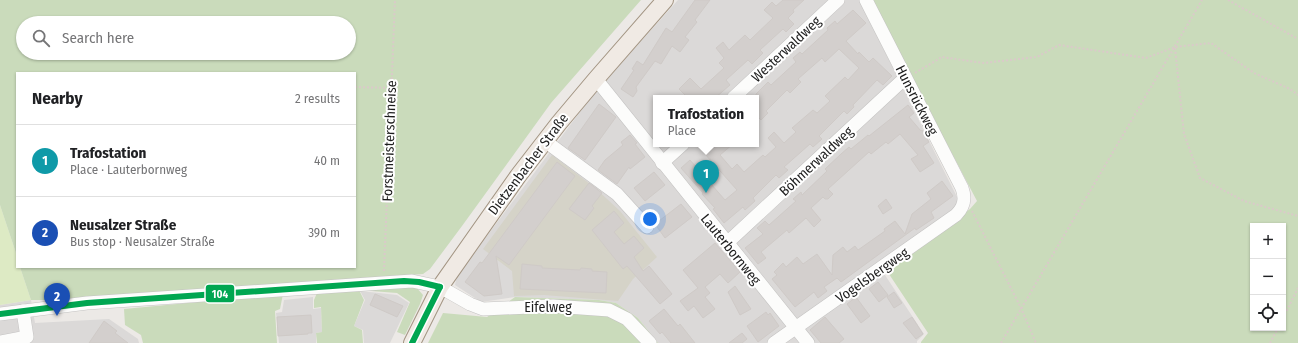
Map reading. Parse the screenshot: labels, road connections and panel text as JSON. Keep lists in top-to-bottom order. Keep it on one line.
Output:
{"streets":{"main road":["Dietzenbacher Straße"],"street":["Westerwaldweg","Hunsrückweg","Böhmerwaldweg","Lauterbornweg","Vogelsbergweg","Eifelweg"],"path":["Forstmeisterschneise"]},"crossings":[["Hunsrückweg","Böhmerwaldweg"],["Hunsrückweg","Vogelsbergweg"],["Forstmeisterschneise","Eifelweg"],["Böhmerwaldweg","Lauterbornweg"],["Dietzenbacher Straße","Lauterbornweg"],["Dietzenbacher Straße","Eifelweg"],["Lauterbornweg","Vogelsbergweg"]],"lines":["transit line 104"],"page":{"search":"Search here","heading":["Nearby","2 results"],"popup":["Trafostation","Place"],"list":[{"mark":"1","name":"Trafostation","note":"Place · Lauterbornweg","value":"40 m"},{"mark":"2","name":"Neusalzer Straße","note":"Bus stop · Neusalzer Straße","value":"390 m"}],"pins":["1","2"],"map_buttons":["+","−"]}}
